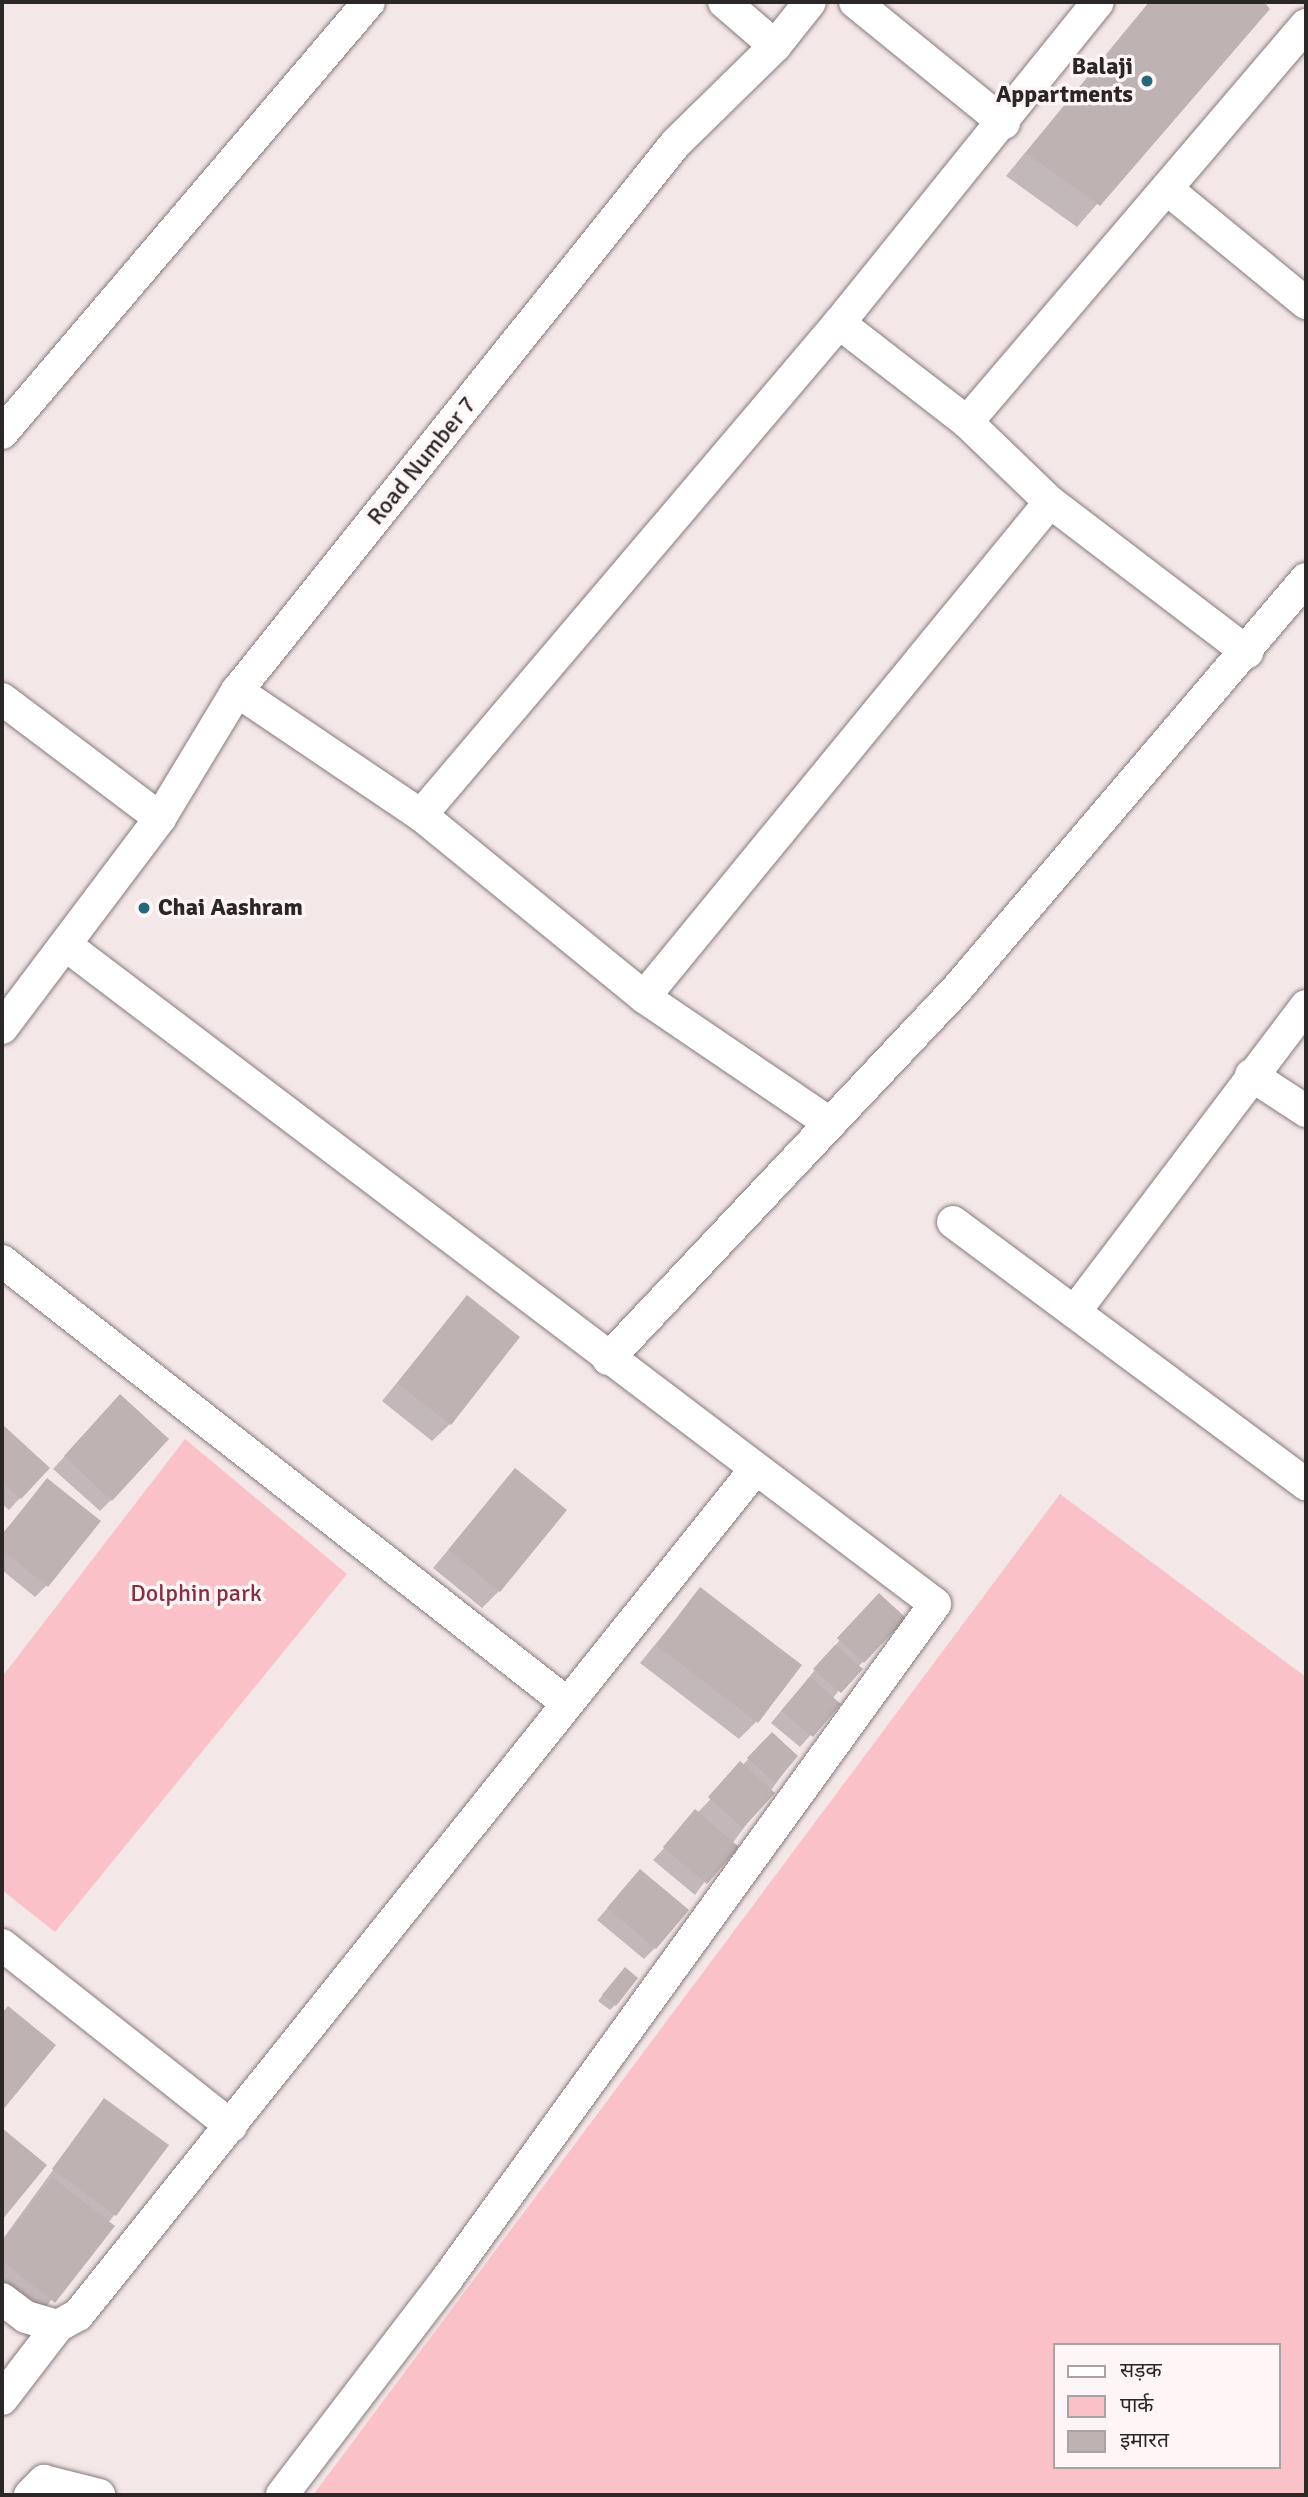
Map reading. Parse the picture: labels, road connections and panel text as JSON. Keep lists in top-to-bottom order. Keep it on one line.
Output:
{"streets":{"street":["Road Number 7"]},"parks":["Dolphin park"],"places":["Balaji Appartments","Chai Aashram"],"legend":["सड़क","पार्क","इमारत"]}
